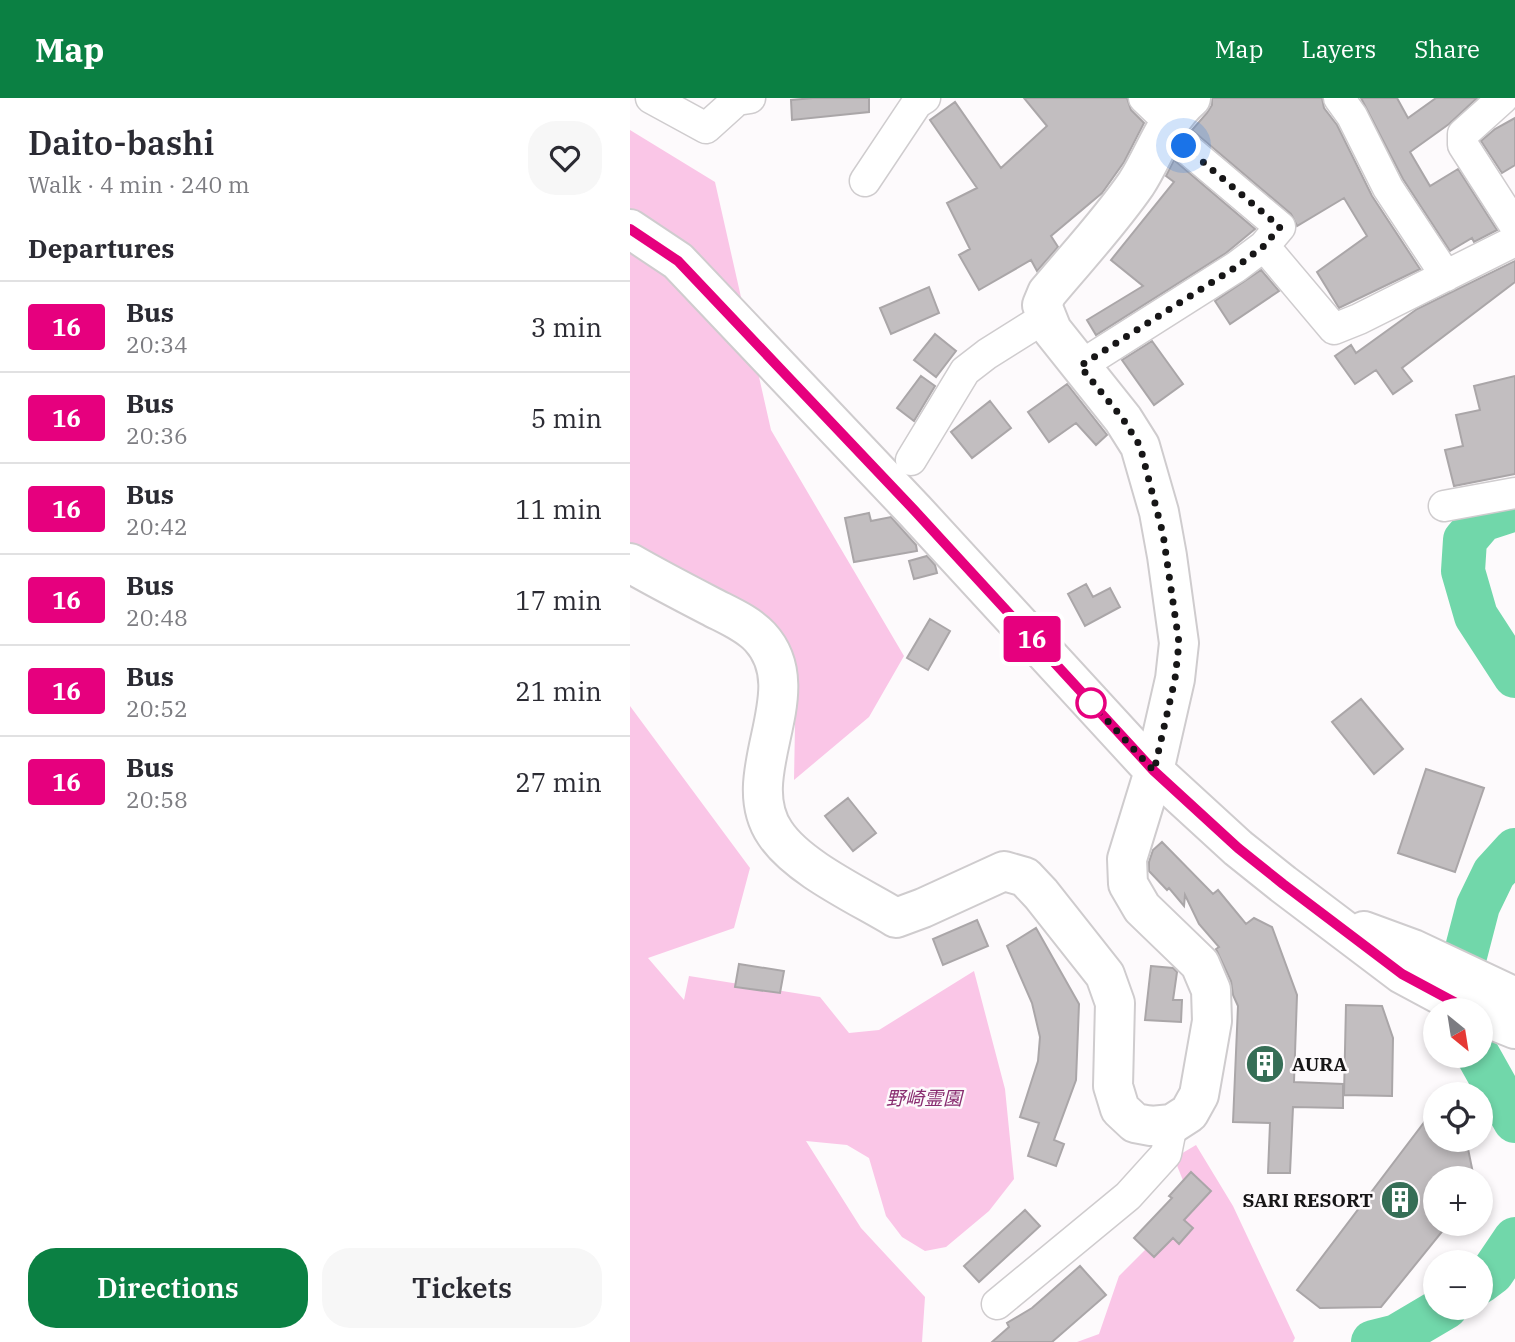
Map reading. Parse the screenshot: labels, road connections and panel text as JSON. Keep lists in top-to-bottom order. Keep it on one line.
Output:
{"parks":["野崎霊園"],"places":{"building":["AURA","SARI RESORT"]},"lines":["bus line 16"],"north":"bottom right","page":{"header":"Map","nav":["Map","Layers","Share"],"heading":[["Daito-bashi","Walk · 4 min · 240 m"],"Departures"],"on_map":"16","list":[{"mark":"16","name":"Bus","note":"20:34","value":"3 min"},{"mark":"16","name":"Bus","note":"20:36","value":"5 min"},{"mark":"16","name":"Bus","note":"20:42","value":"11 min"},{"mark":"16","name":"Bus","note":"20:48","value":"17 min"},{"mark":"16","name":"Bus","note":"20:52","value":"21 min"},{"mark":"16","name":"Bus","note":"20:58","value":"27 min"}],"map_buttons":["+","−"],"buttons":["Directions","Tickets"]}}
